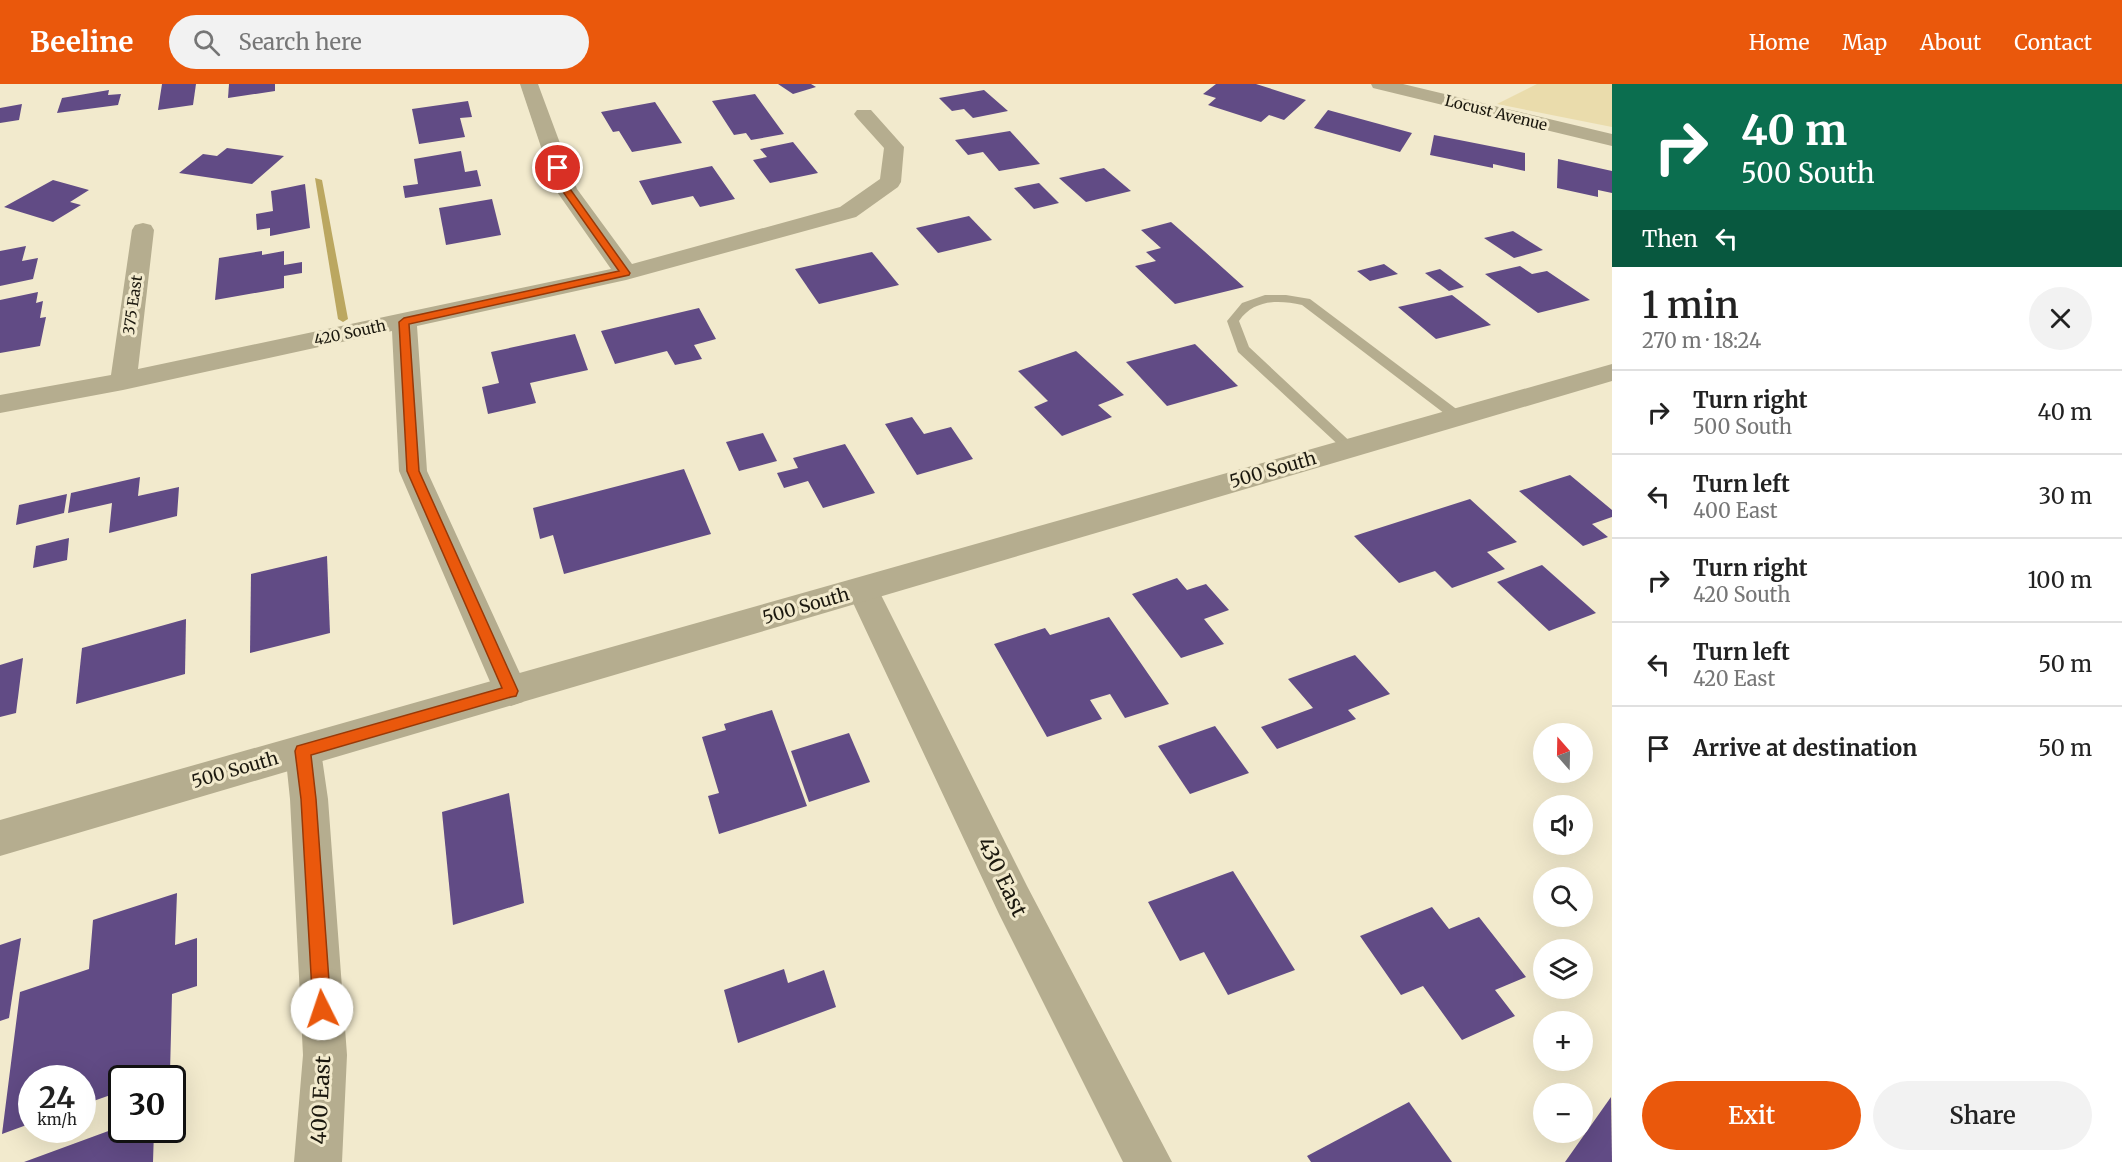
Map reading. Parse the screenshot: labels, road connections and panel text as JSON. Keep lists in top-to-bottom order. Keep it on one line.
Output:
{"streets":{"street":["Locust Avenue","375 East","420 South","500 South","430 East","400 East"]},"crossings":[["375 East","420 South"],["500 South","430 East"],["500 South","400 East"]],"north":"top","page":{"header":"Beeline","search":"Search here","nav":["Home","Map","About","Contact"],"turn":["40 m","500 South"],"then":"Then","heading":["1 min","270 m · 18:24"],"list":[{"name":"Turn right","note":"500 South","value":"40 m"},{"name":"Turn left","note":"400 East","value":"30 m"},{"name":"Turn right","note":"420 South","value":"100 m"},{"name":"Turn left","note":"420 East","value":"50 m"},{"name":"Arrive at destination","value":"50 m"}],"map_buttons":["+","−"],"speed":"24 km/h","limit":"30","buttons":["Exit","Share"]}}
